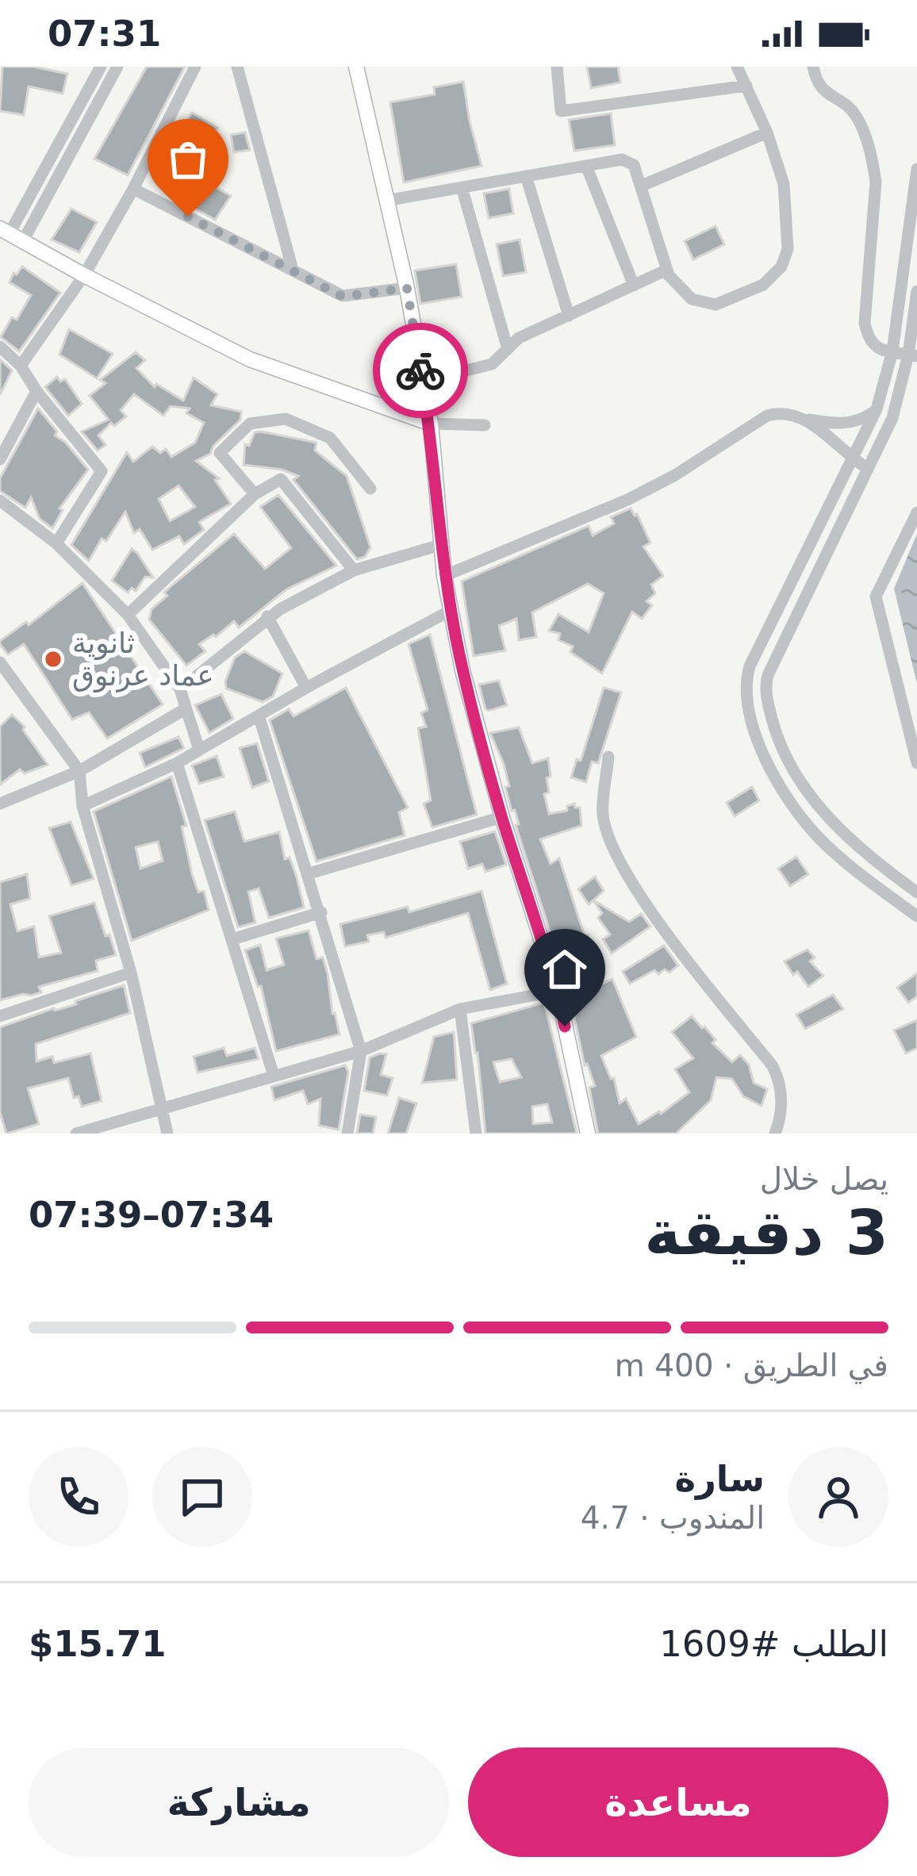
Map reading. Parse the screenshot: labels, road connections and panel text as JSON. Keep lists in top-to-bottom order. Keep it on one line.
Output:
{"places":["ثانوية عماد عرنوق"],"page":{"status":"07:31","heading":["3 دقيقة","يصل خلال","07:34–07:39"],"panel":["سارة","المندوب · 4.7","الطلب #1609","$15.71"],"bar":"في الطريق · 400 m","buttons":["مساعدة","مشاركة"]}}
